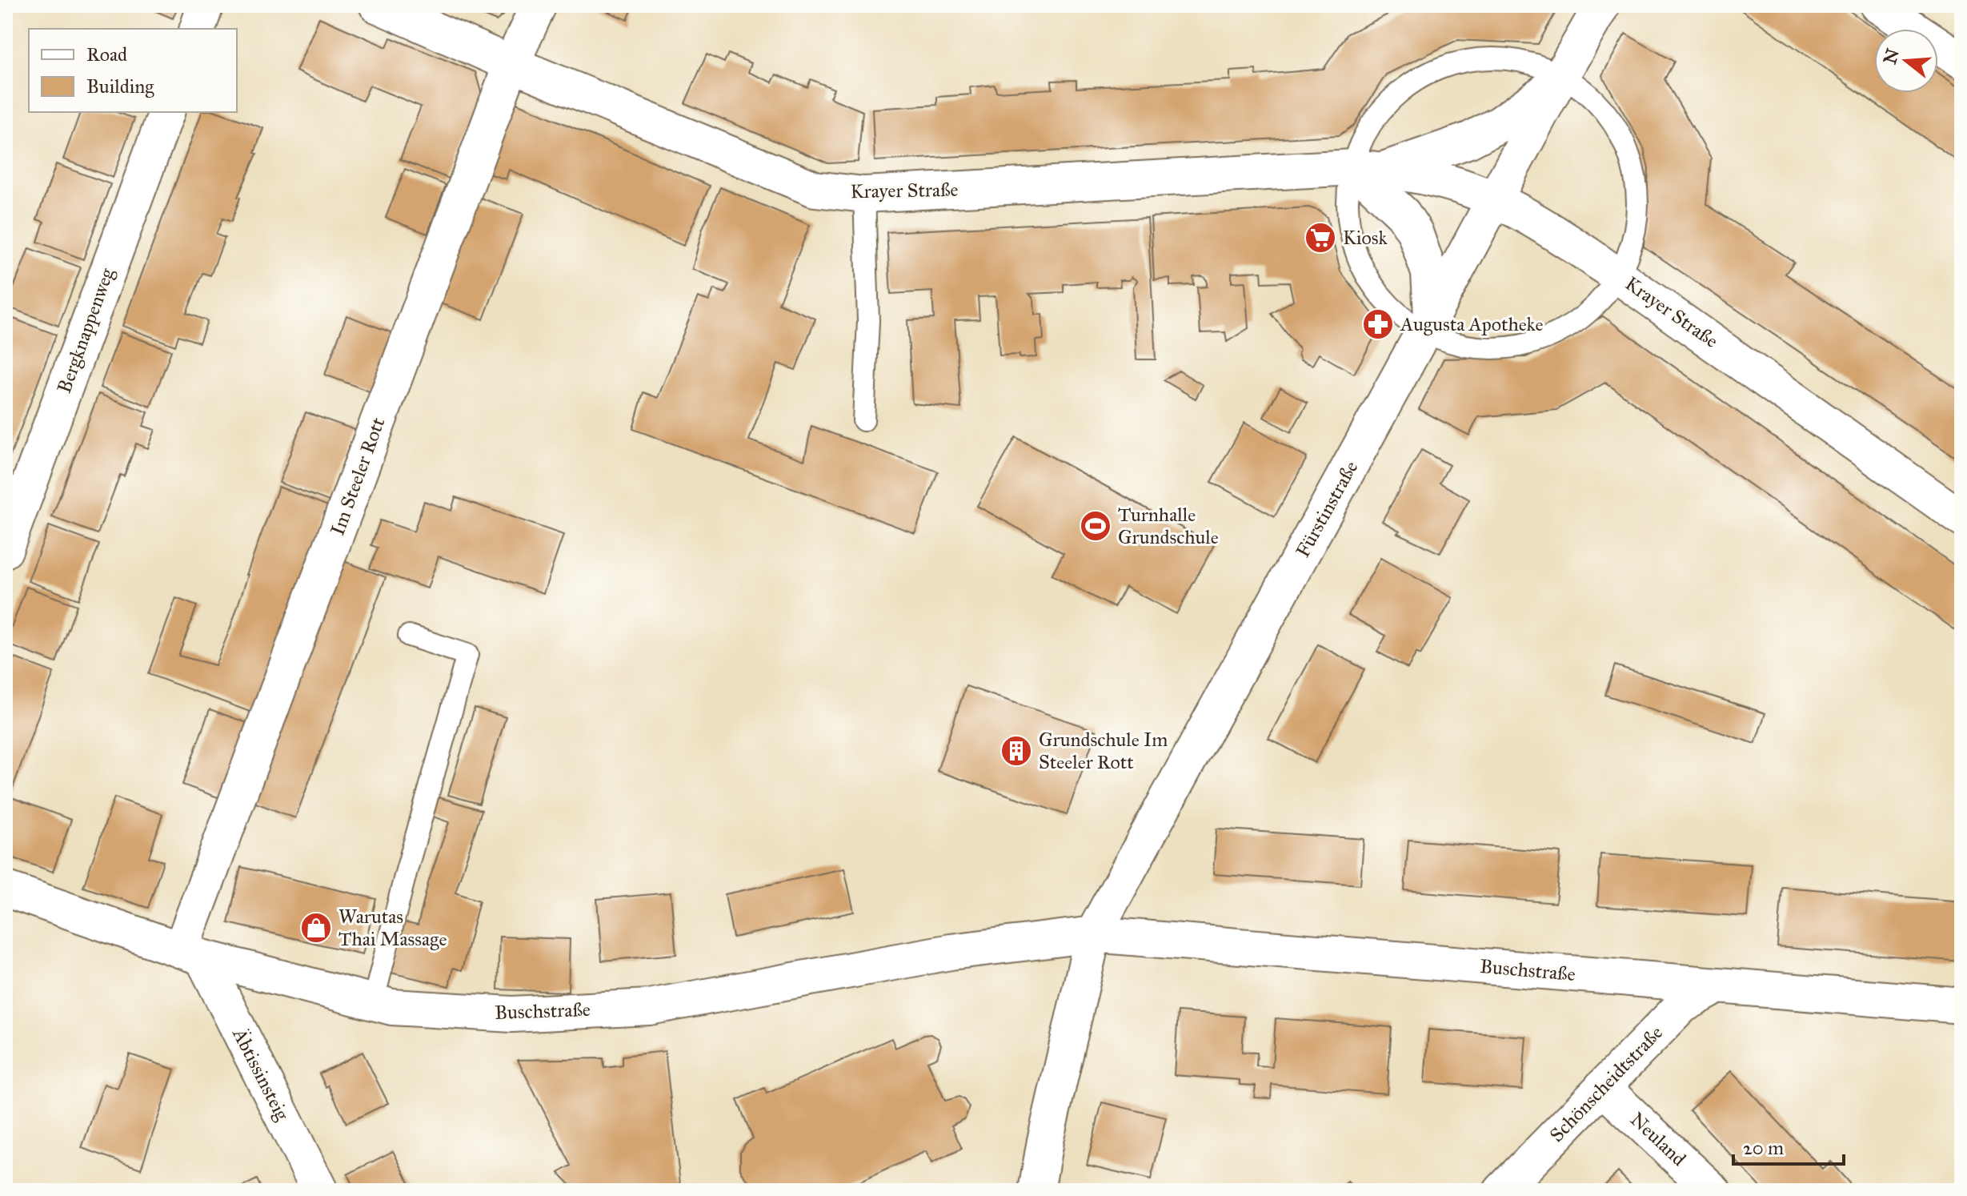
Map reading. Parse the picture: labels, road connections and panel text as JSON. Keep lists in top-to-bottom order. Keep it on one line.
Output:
{"streets":{"street":["Krayer Straße","Bergknappenweg","Im Steeler Rott","Fürstinstraße","Buschstraße","Äbtissinsteig","Schönscheidtstraße","Neuland"]},"crossings":[["Krayer Straße","Im Steeler Rott"],["Krayer Straße","Fürstinstraße"],["Im Steeler Rott","Buschstraße"],["Im Steeler Rott","Äbtissinsteig"],["Fürstinstraße","Buschstraße"],["Buschstraße","Äbtissinsteig"],["Buschstraße","Schönscheidtstraße"],["Schönscheidtstraße","Neuland"]],"places":{"supermarket":["Kiosk"],"pharmacy":["Augusta Apotheke"],"sports":["Turnhalle Grundschule"],"building":["Grundschule Im Steeler Rott"],"shop":["Warutas Thai Massage"]},"legend":["Road","Building"],"scale_bar":"20 m","north":"left"}
